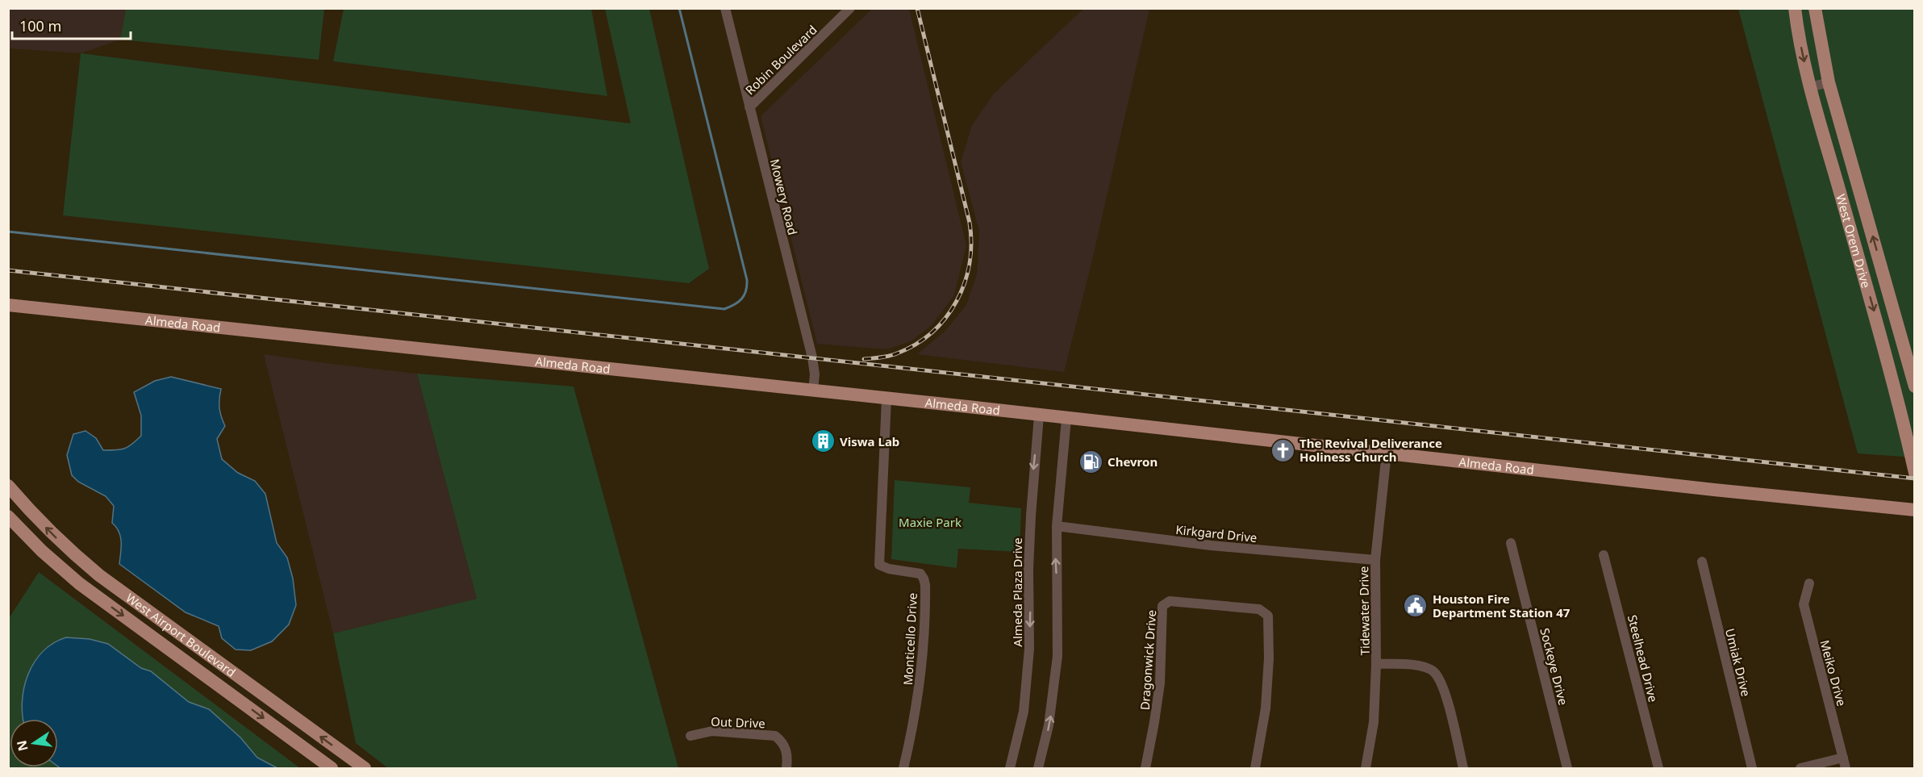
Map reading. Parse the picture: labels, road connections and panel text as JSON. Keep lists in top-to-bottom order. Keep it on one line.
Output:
{"streets":{"main road":["West Orem Drive","Almeda Road","West Airport Boulevard"],"street":["Robin Boulevard","Mowery Road","Kirkgard Drive","Almeda Plaza Drive","Tidewater Drive","Monticello Drive","Steelhead Drive","Dragonwick Drive","Umiak Drive","Sockeye Drive","Meiko Drive","Out Drive"]},"crossings":[["Robin Boulevard","Mowery Road"],["Mowery Road","Almeda Road"],["Almeda Road","Almeda Plaza Drive"],["Almeda Road","Tidewater Drive"],["Almeda Road","Monticello Drive"],["Kirkgard Drive","Tidewater Drive"]],"parks":["Maxie Park"],"places":{"building":["Viswa Lab"],"church":["The Revival Deliverance Holiness Church"],"fuel station":["Chevron"],"public building":["Houston Fire Department Station 47"]},"scale_bar":"100 m","north":"left"}
